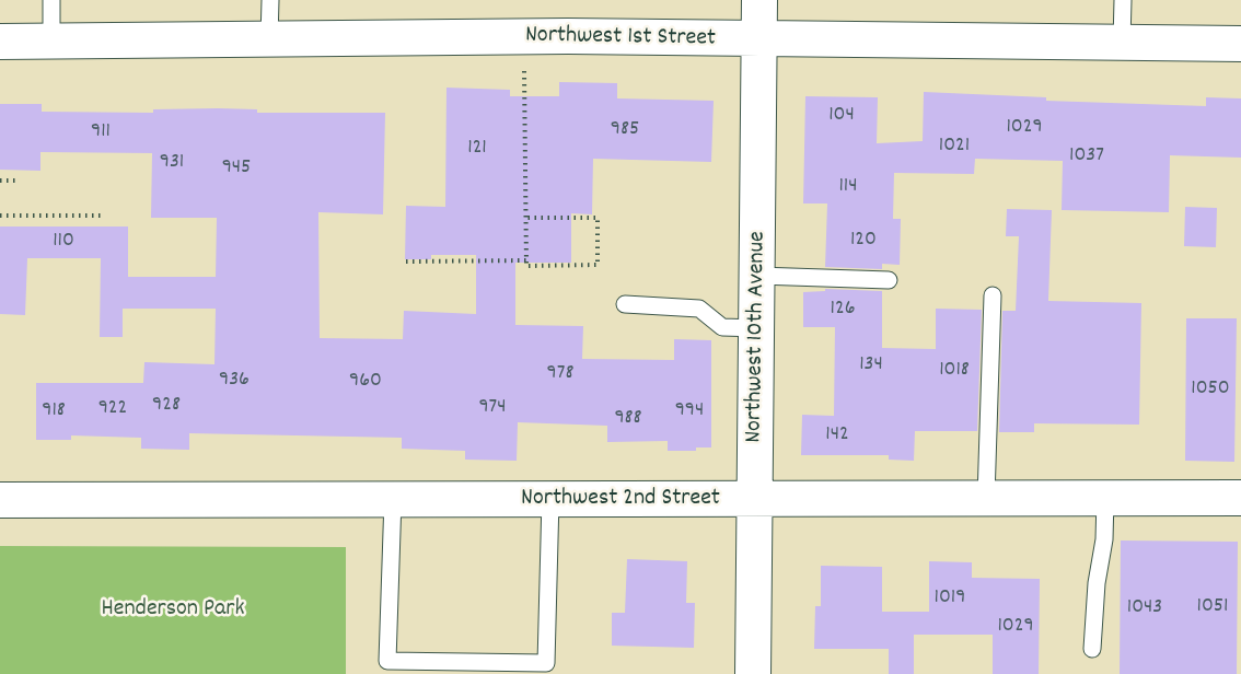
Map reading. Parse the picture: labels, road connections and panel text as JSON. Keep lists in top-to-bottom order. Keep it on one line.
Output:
{"streets":{"street":["Northwest 1st Street","Northwest 10th Avenue","Northwest 2nd Street"]},"crossings":[["Northwest 1st Street","Northwest 10th Avenue"],["Northwest 10th Avenue","Northwest 2nd Street"]],"parks":["Henderson Park"],"house_numbers":["104","1029","985","911","1021","121","1037","931","945","114","120","110","126","134","1018","978","936","960","1050","928","974","922","918","994","988","142","1019","1051","1043","1029"]}
